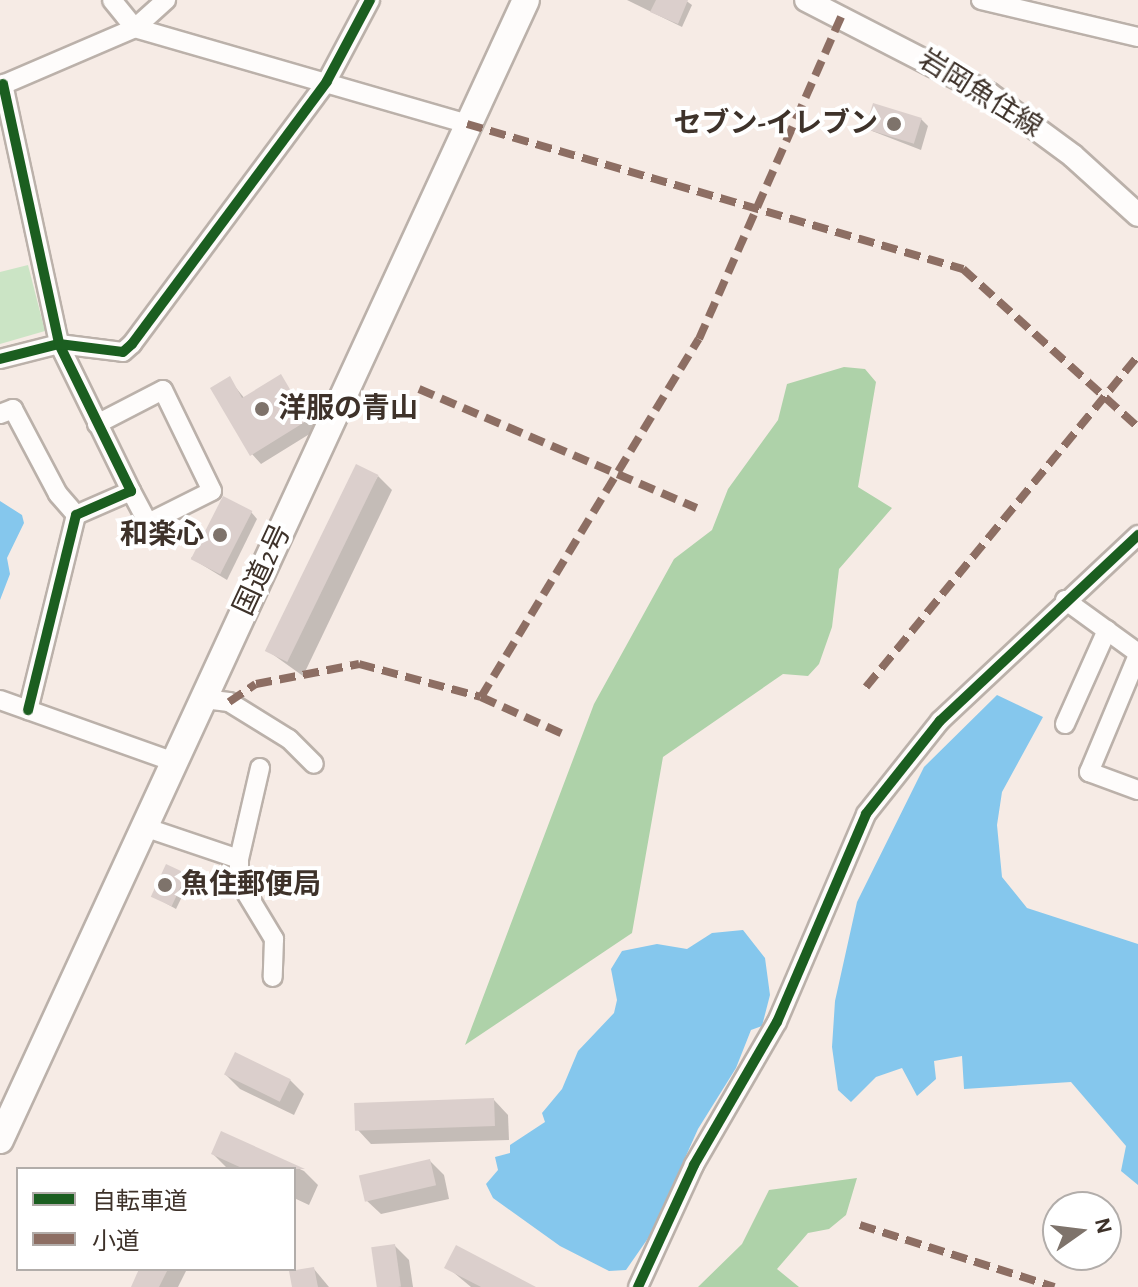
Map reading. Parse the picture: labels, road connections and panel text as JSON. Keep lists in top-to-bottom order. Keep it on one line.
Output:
{"streets":{"highway":["国道2号"],"main road":["岩岡魚住線"]},"places":["セブン-イレブン","洋服の青山","和楽心","魚住郵便局"],"legend":["自転車道","小道"],"north":"right"}
